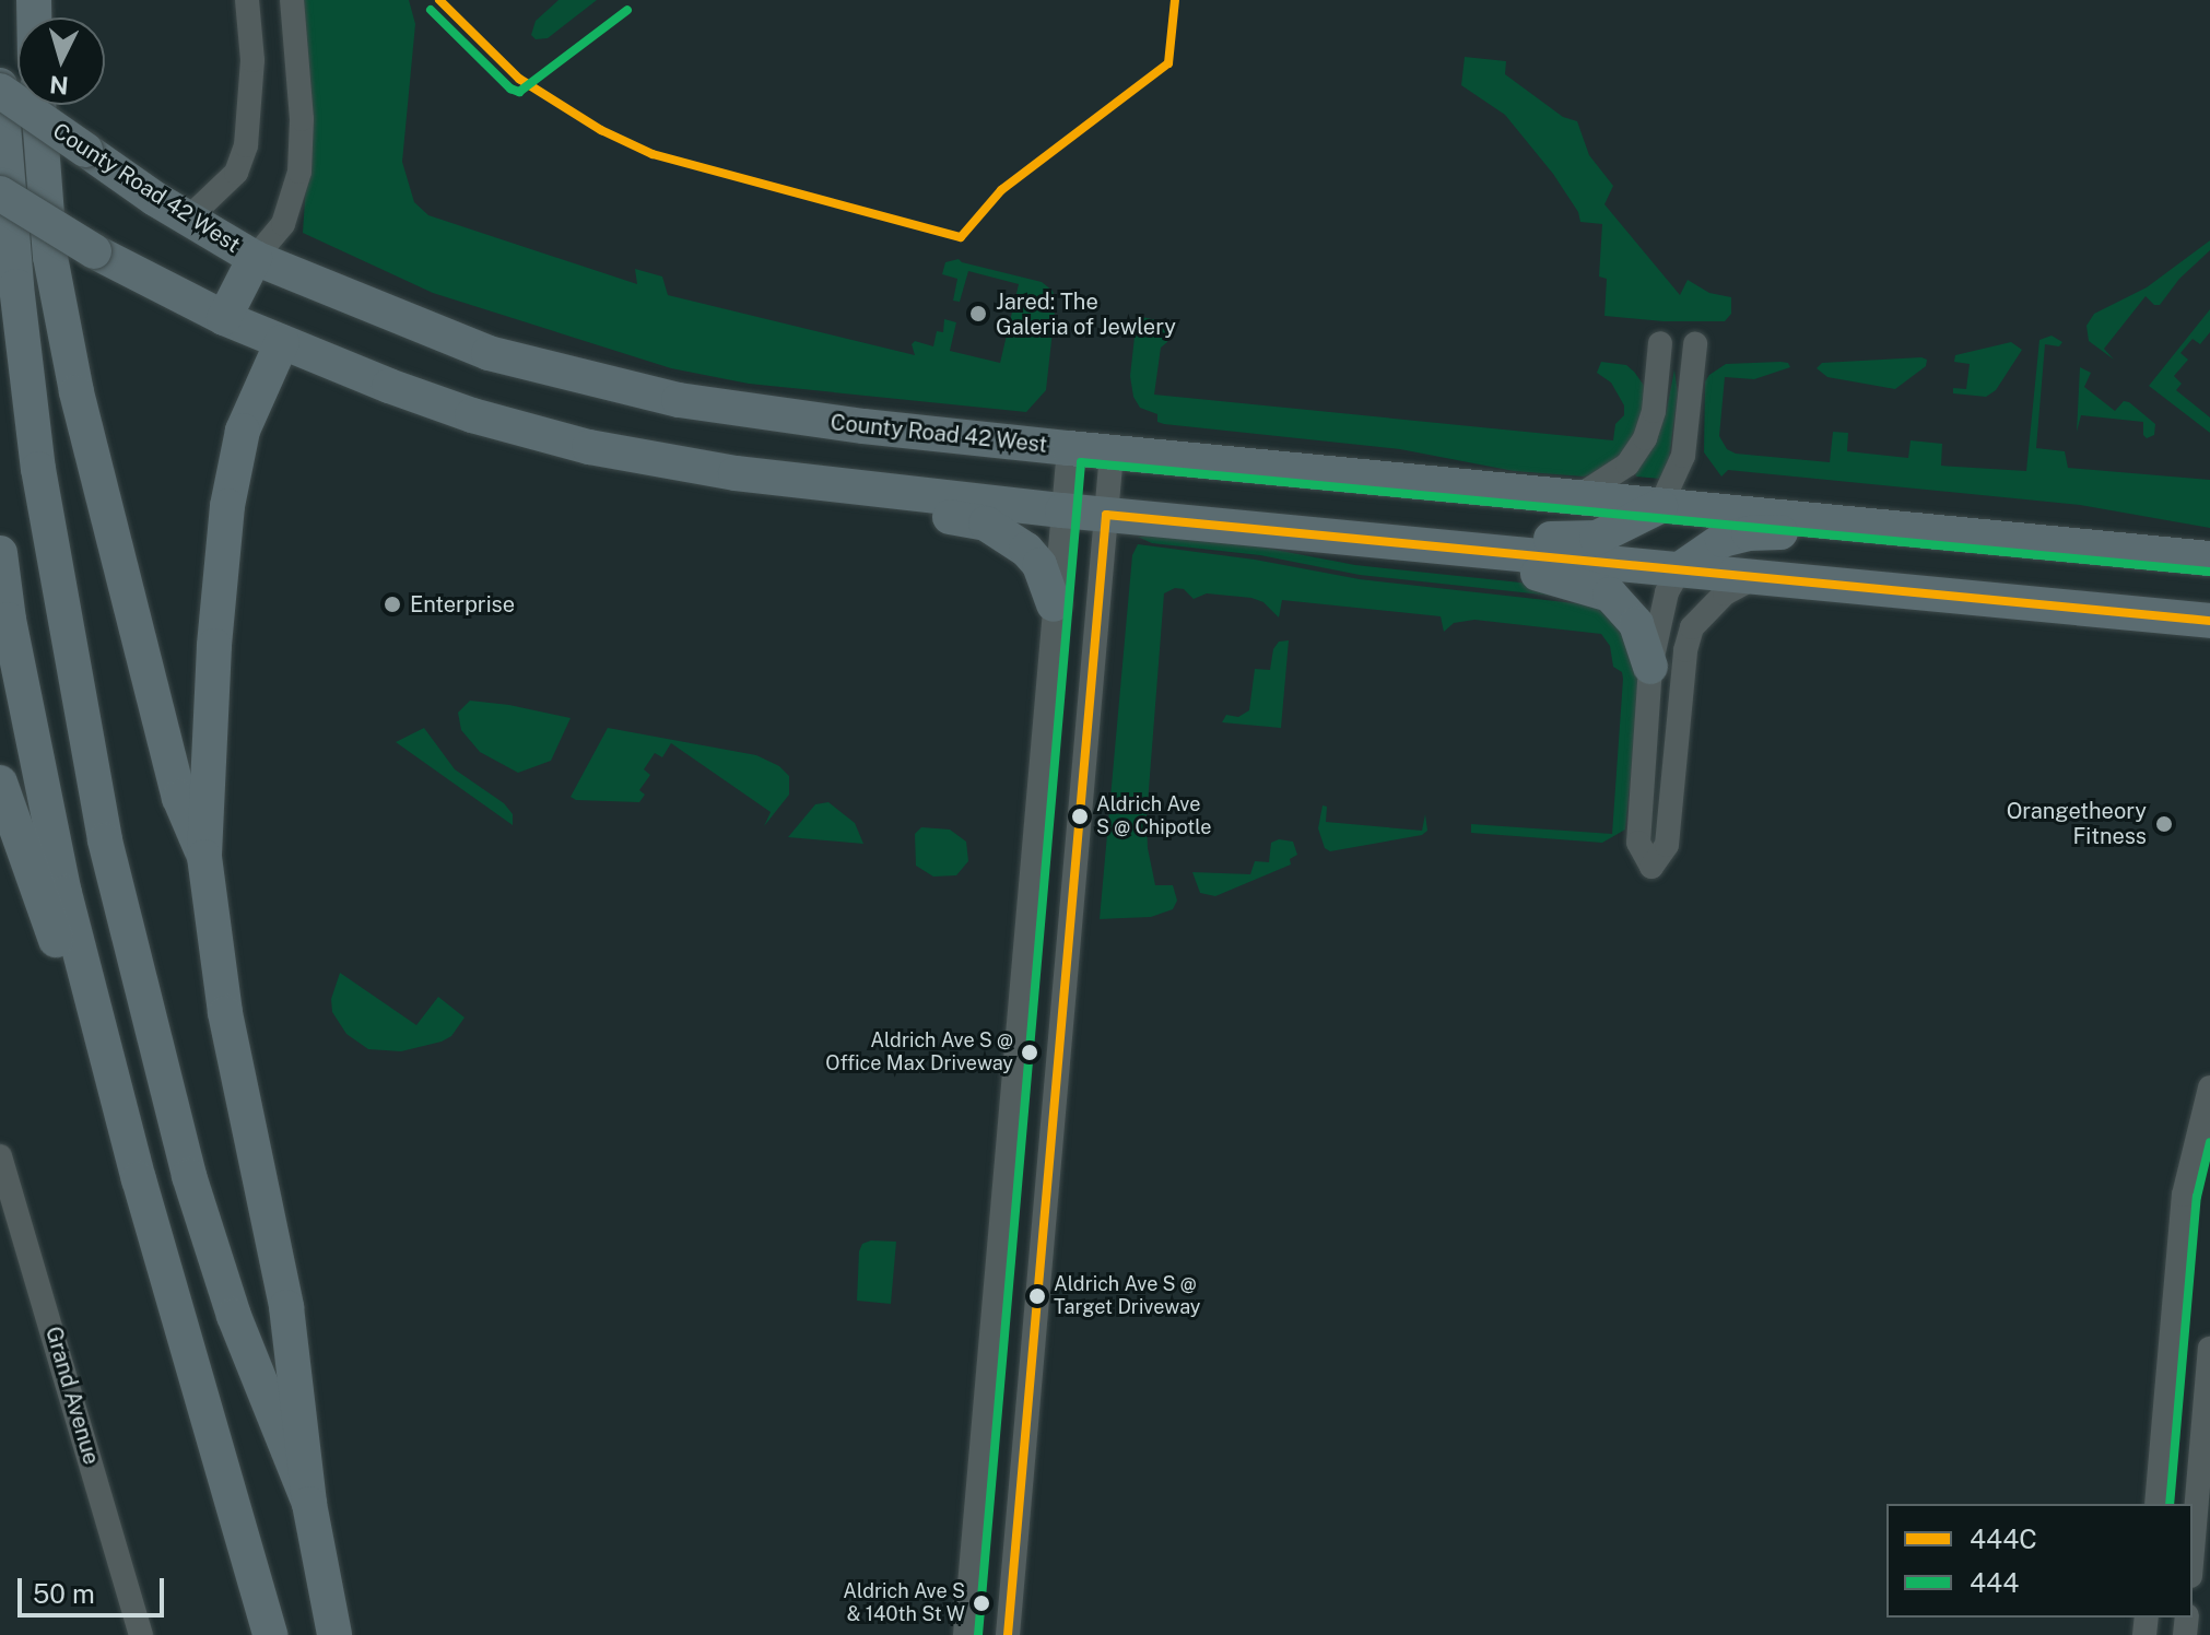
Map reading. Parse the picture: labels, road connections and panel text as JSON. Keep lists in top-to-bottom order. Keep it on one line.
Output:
{"streets":{"highway":["County Road 42 West"],"street":["Grand Avenue"]},"places":["Jared: The Galeria of Jewlery","Enterprise","Aldrich Ave S @ Chipotle","Orangetheory Fitness","Aldrich Ave S @ Office Max Driveway","Aldrich Ave S @ Target Driveway","Aldrich Ave S & 140th St W"],"lines":["transit line 444C","transit line 444"],"legend":["444C","444"],"scale_bar":"50 m","north":"bottom"}
